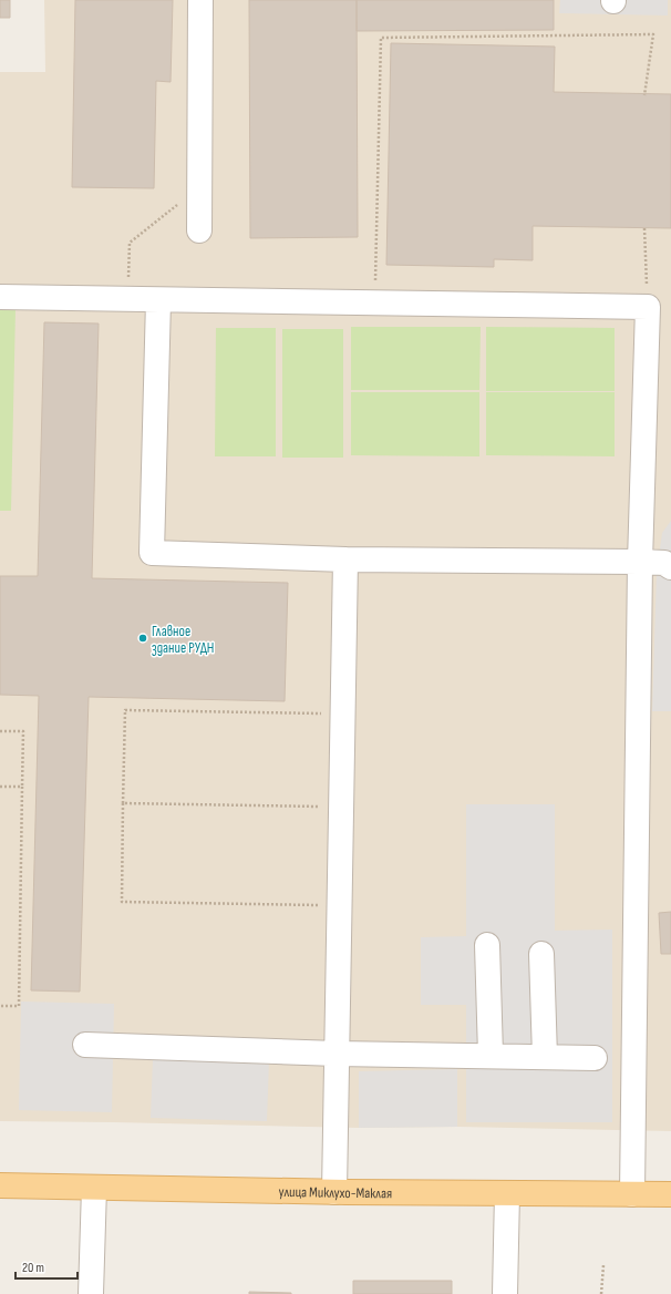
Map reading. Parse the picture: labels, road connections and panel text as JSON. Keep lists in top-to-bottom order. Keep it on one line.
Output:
{"streets":{"main road":["улица Миклухо-Маклая"]},"places":["Главное здание РУДН"],"scale_bar":"20 m"}
